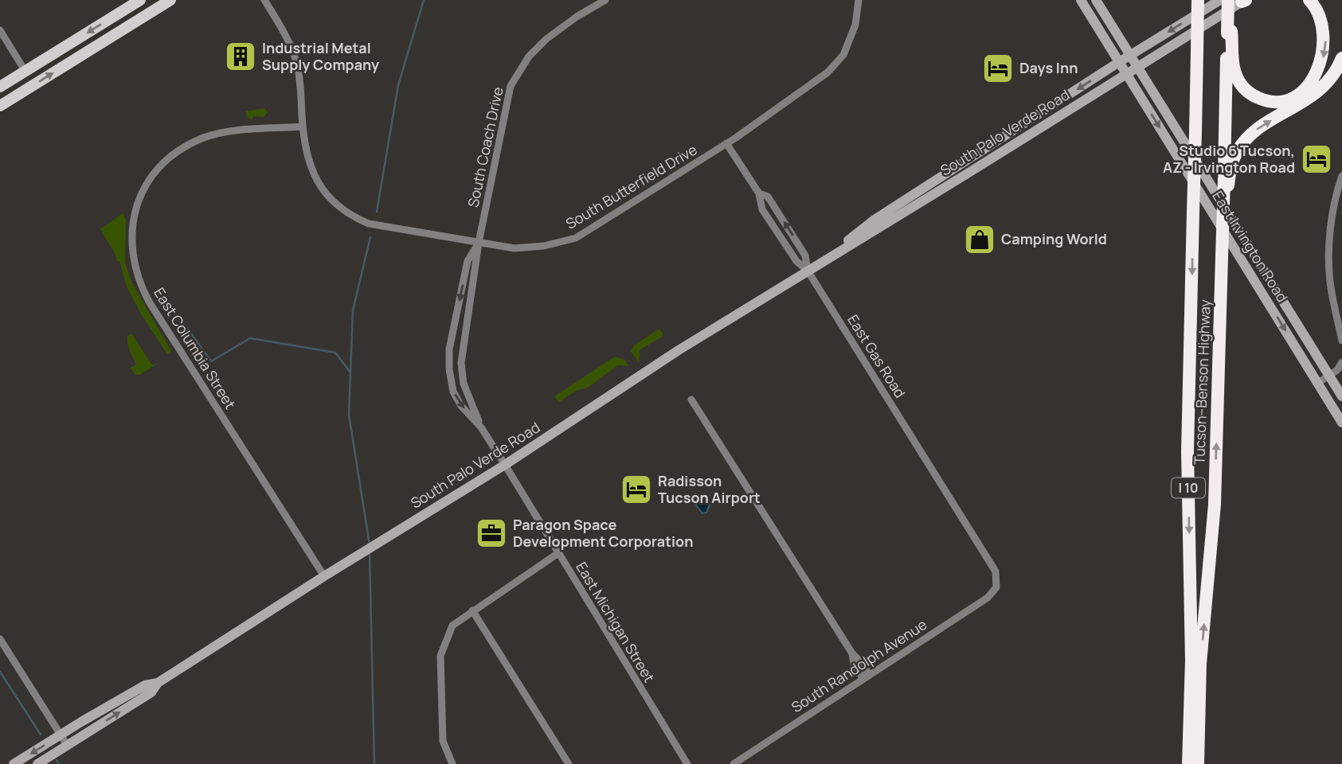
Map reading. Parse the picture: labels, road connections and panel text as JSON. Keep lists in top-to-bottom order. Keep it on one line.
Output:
{"streets":{"highway":["Tucson–Benson Highway","I 10"],"main road":["South Palo Verde Road","East Irvington Road"],"street":["South Coach Drive","South Butterfield Drive","East Columbia Street","East Gas Road","East Michigan Street","South Randolph Avenue"]},"crossings":[["South Palo Verde Road","South Coach Drive"],["South Palo Verde Road","East Irvington Road"],["South Palo Verde Road","East Columbia Street"],["South Palo Verde Road","East Gas Road"],["South Palo Verde Road","Tucson–Benson Highway"],["South Palo Verde Road","East Michigan Street"],["South Coach Drive","South Butterfield Drive"],["South Coach Drive","East Michigan Street"],["South Butterfield Drive","East Columbia Street"],["South Butterfield Drive","East Gas Road"],["East Gas Road","South Randolph Avenue"]],"places":{"building":["Industrial Metal Supply Company"],"hotel":["Days Inn","Studio 6 Tucson, AZ - Irvington Road","Radisson Tucson Airport"],"shop":["Camping World"],"office":["Paragon Space Development Corporation"]}}
